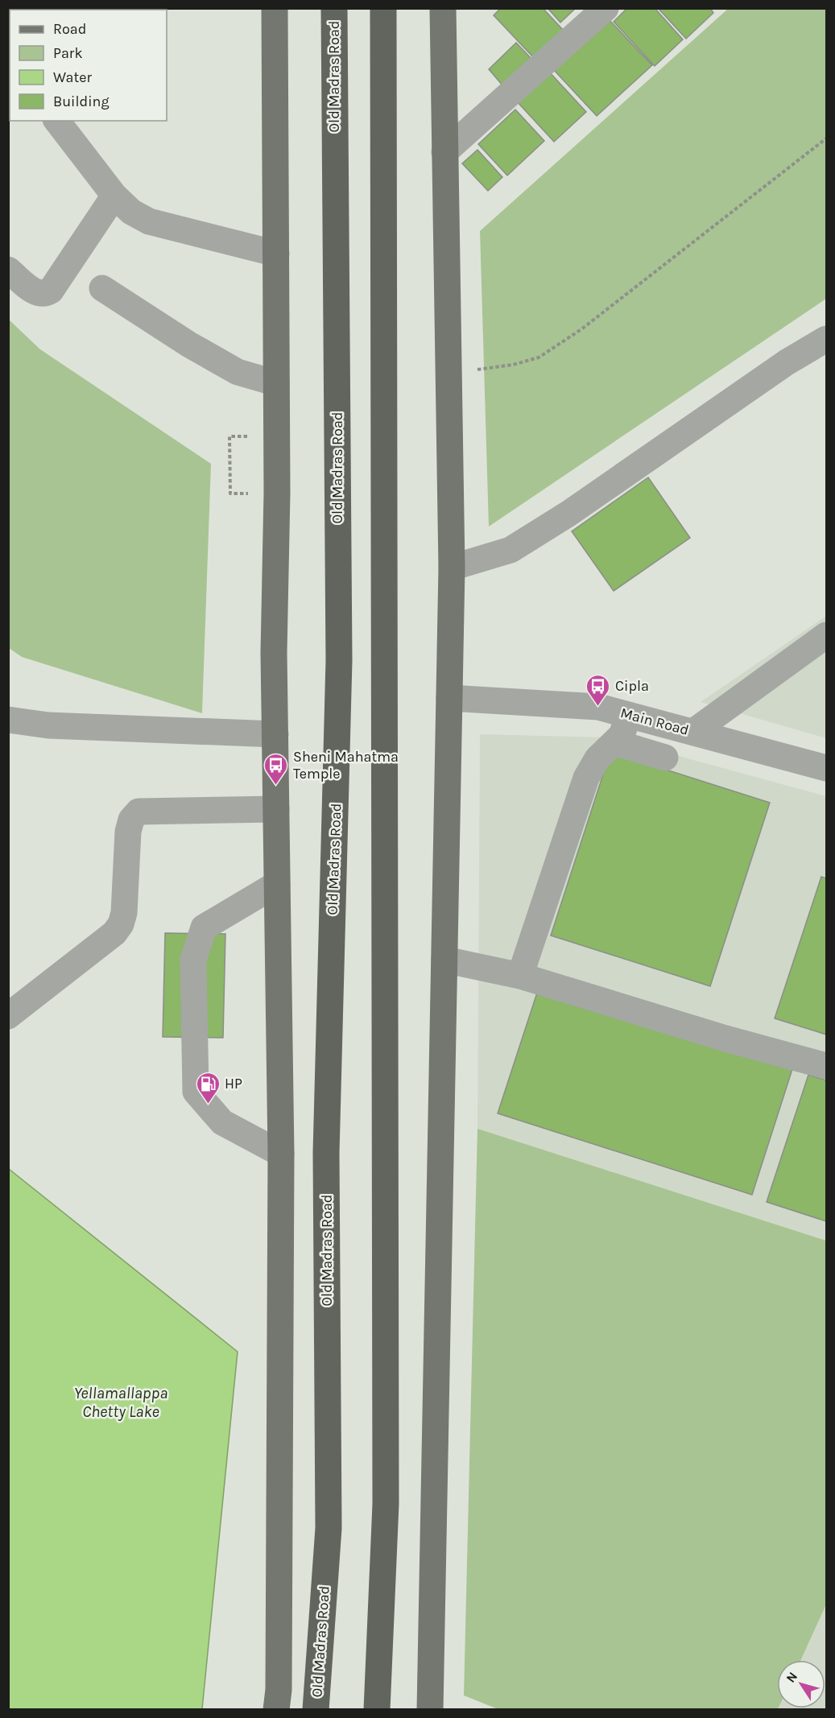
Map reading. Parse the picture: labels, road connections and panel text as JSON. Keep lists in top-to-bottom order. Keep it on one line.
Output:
{"streets":{"highway":["Old Madras Road"],"street":["Main Road"]},"water":["Yellamallappa Chetty Lake"],"places":{"bus stop":["Cipla","Sheni Mahatma Temple"],"fuel station":["HP"]},"legend":["Road","Park","Water","Building"],"north":"top left"}
